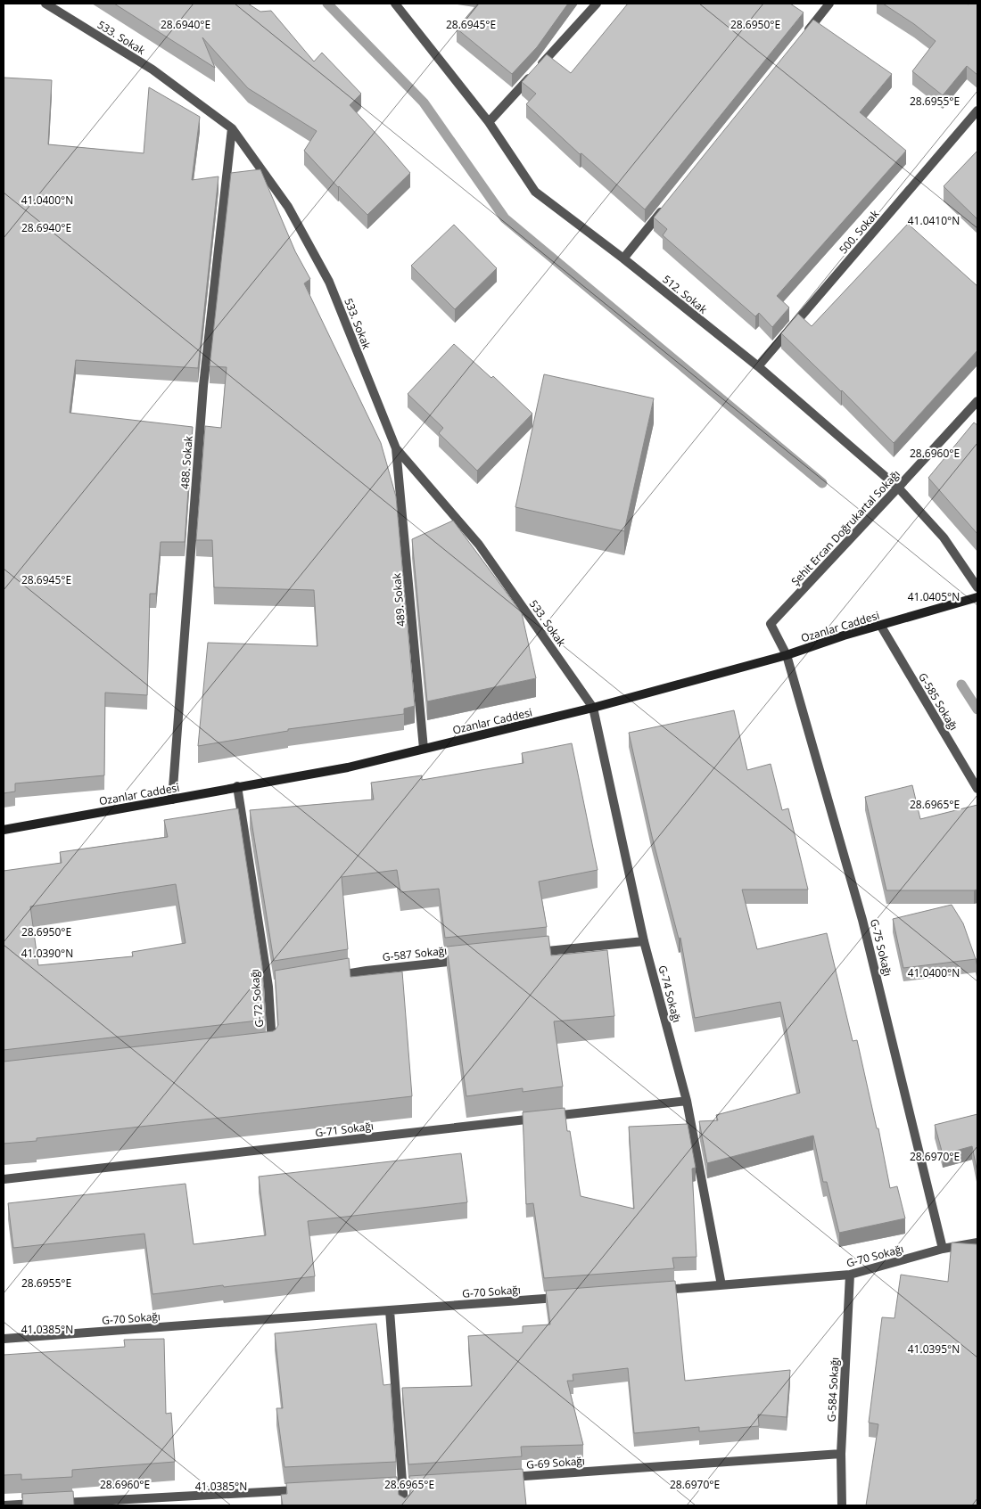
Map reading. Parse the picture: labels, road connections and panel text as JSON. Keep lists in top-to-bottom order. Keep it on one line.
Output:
{"streets":{"street":["533. Sokak","500. Sokak","512. Sokak","488. Sokak","Şehit Ercan Doğrukartal Sokağı","489. Sokak","Ozanlar Caddesi","G-585 Sokağı","G-75 Sokağı","G-587 Sokağı","G-74 Sokağı","G-72 Sokağı","G-71 Sokağı","G-70 Sokağı","G-584 Sokağı","G-69 Sokağı"]},"crossings":[["533. Sokak","488. Sokak"],["533. Sokak","489. Sokak"],["533. Sokak","Ozanlar Caddesi"],["533. Sokak","G-74 Sokağı"],["500. Sokak","512. Sokak"],["512. Sokak","Şehit Ercan Doğrukartal Sokağı"],["488. Sokak","Ozanlar Caddesi"],["Şehit Ercan Doğrukartal Sokağı","Ozanlar Caddesi"],["Şehit Ercan Doğrukartal Sokağı","G-75 Sokağı"],["489. Sokak","Ozanlar Caddesi"],["Ozanlar Caddesi","G-585 Sokağı"],["Ozanlar Caddesi","G-75 Sokağı"],["Ozanlar Caddesi","G-74 Sokağı"],["Ozanlar Caddesi","G-72 Sokağı"],["G-75 Sokağı","G-70 Sokağı"],["G-74 Sokağı","G-71 Sokağı"],["G-74 Sokağı","G-70 Sokağı"],["G-70 Sokağı","G-584 Sokağı"],["G-584 Sokağı","G-69 Sokağı"]],"coordinates":["28.6940°E","28.6945°E","28.6950°E","28.6955°E","41.0400°N","41.0410°N","28.6960°E","41.0405°N","28.6965°E","41.0390°N","28.6970°E","41.0385°N","41.0395°N"]}
